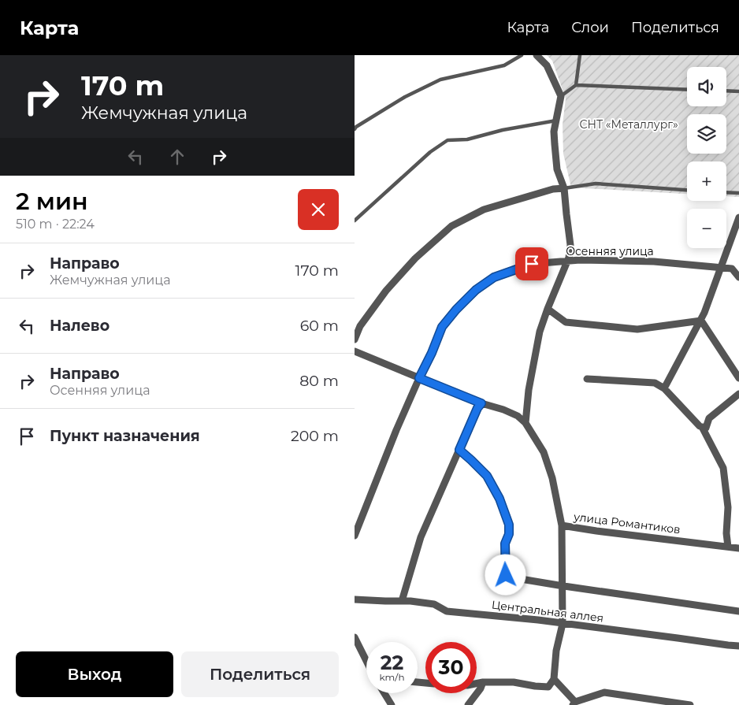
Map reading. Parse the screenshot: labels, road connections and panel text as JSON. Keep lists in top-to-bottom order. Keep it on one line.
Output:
{"streets":{"street":["Осенняя улица","улица Романтиков","Центральная аллея"]},"parks":["СНТ «Металлург»"],"page":{"header":"Карта","nav":["Карта","Слои","Поделиться"],"turn":["170 m","Жемчужная улица"],"map_buttons":["+","−"],"heading":["2 мин","510 m · 22:24"],"list":[{"name":"Направо","note":"Жемчужная улица","value":"170 m"},{"name":"Налево","value":"60 m"},{"name":"Направо","note":"Осенняя улица","value":"80 m"},{"name":"Пункт назначения","value":"200 m"}],"speed":"22 km/h","limit":"30","buttons":["Выход","Поделиться"]}}
